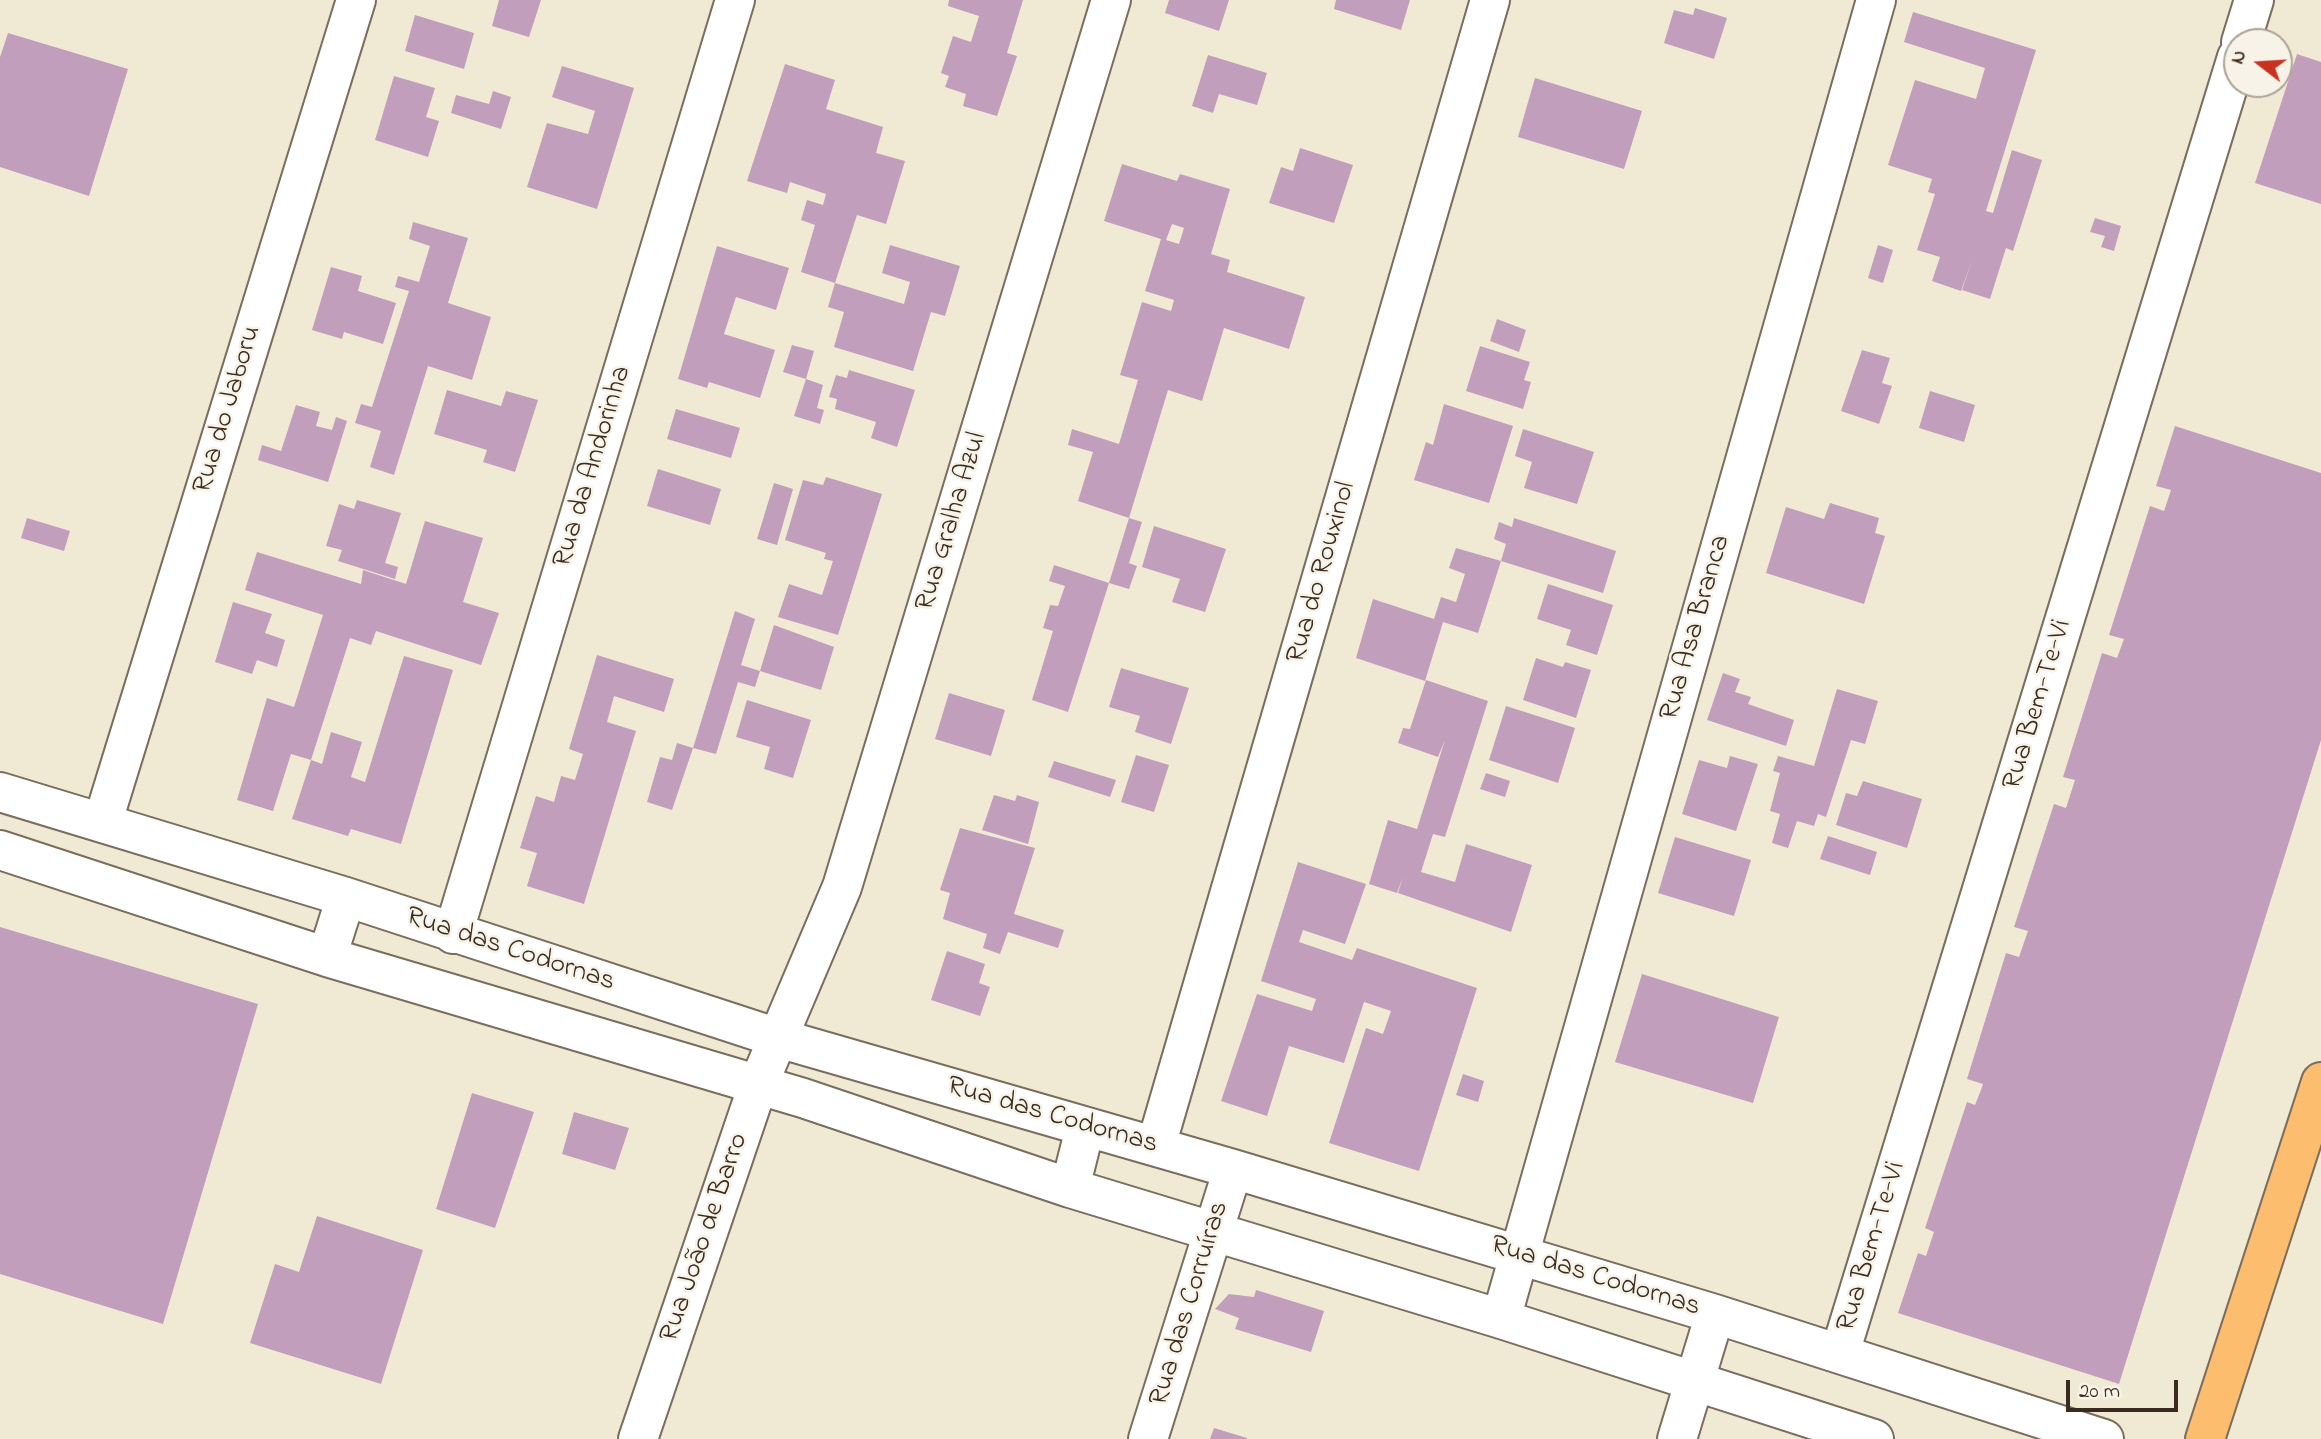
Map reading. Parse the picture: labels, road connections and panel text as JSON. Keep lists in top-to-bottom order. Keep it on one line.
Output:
{"streets":{"street":["Rua do Jaboru","Rua da Andorinha","Rua Gralha Azul","Rua do Rouxinol","Rua Asa Branca","Rua Bem-Te-Vi","Rua das Codornas","Rua João de Barro","Rua das Corruíras"]},"crossings":[["Rua do Jaboru","Rua das Codornas"],["Rua da Andorinha","Rua das Codornas"],["Rua Gralha Azul","Rua das Codornas"],["Rua Gralha Azul","Rua João de Barro"],["Rua do Rouxinol","Rua das Codornas"],["Rua Asa Branca","Rua das Codornas"],["Rua Bem-Te-Vi","Rua das Codornas"],["Rua das Codornas","Rua João de Barro"],["Rua das Codornas","Rua das Corruíras"]],"scale_bar":"20 m","north":"left"}
